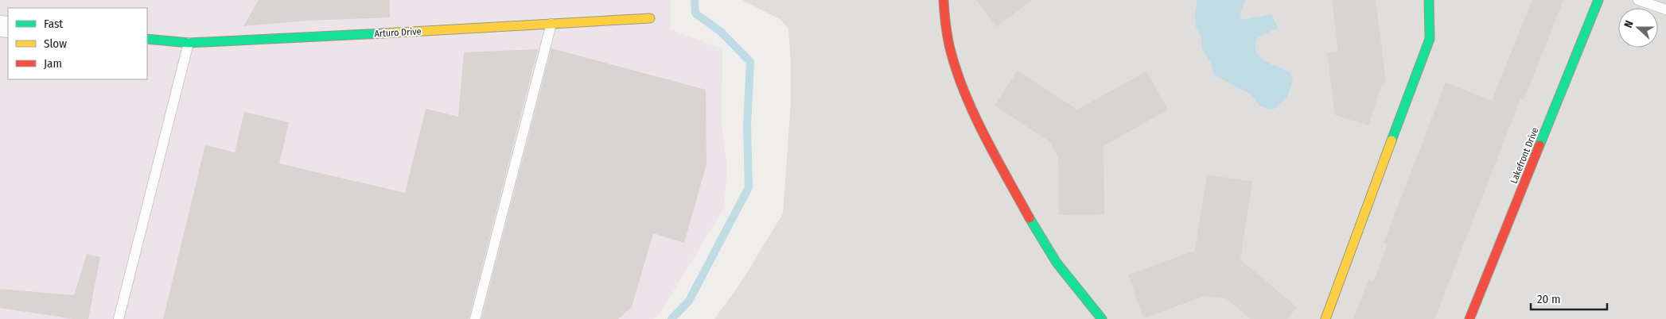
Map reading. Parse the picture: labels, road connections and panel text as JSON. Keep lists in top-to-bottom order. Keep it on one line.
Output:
{"streets":{"street":["Arturo Drive","Lakefront Drive"]},"legend":["Fast","Slow","Jam"],"scale_bar":"20 m","north":"left"}
